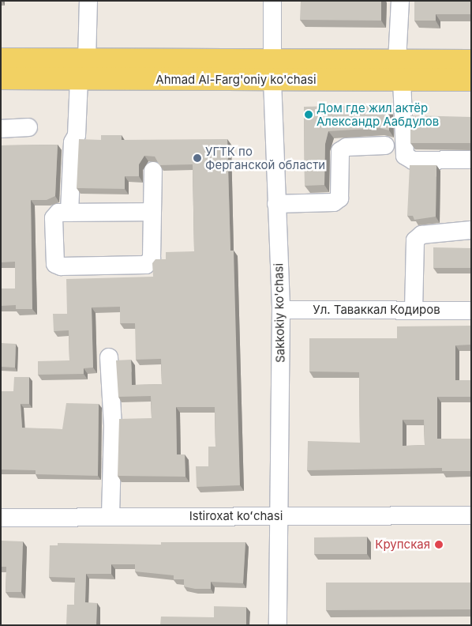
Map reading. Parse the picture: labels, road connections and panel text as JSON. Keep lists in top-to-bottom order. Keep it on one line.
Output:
{"streets":{"main road":["Ahmad Al-Farg'oniy ko'chasi"],"street":["Ул. Таваккал Кодиров","Sakkokiy ko'chasi","Istiroxat koʻchasi"]},"crossings":[["Ahmad Al-Farg'oniy ko'chasi","Sakkokiy ko'chasi"],["Ул. Таваккал Кодиров","Sakkokiy ko'chasi"],["Sakkokiy ko'chasi","Istiroxat koʻchasi"]],"places":["Дом где жил актёр Александр Аабдулов","УГТК по Ферганской области","Крупская"]}
